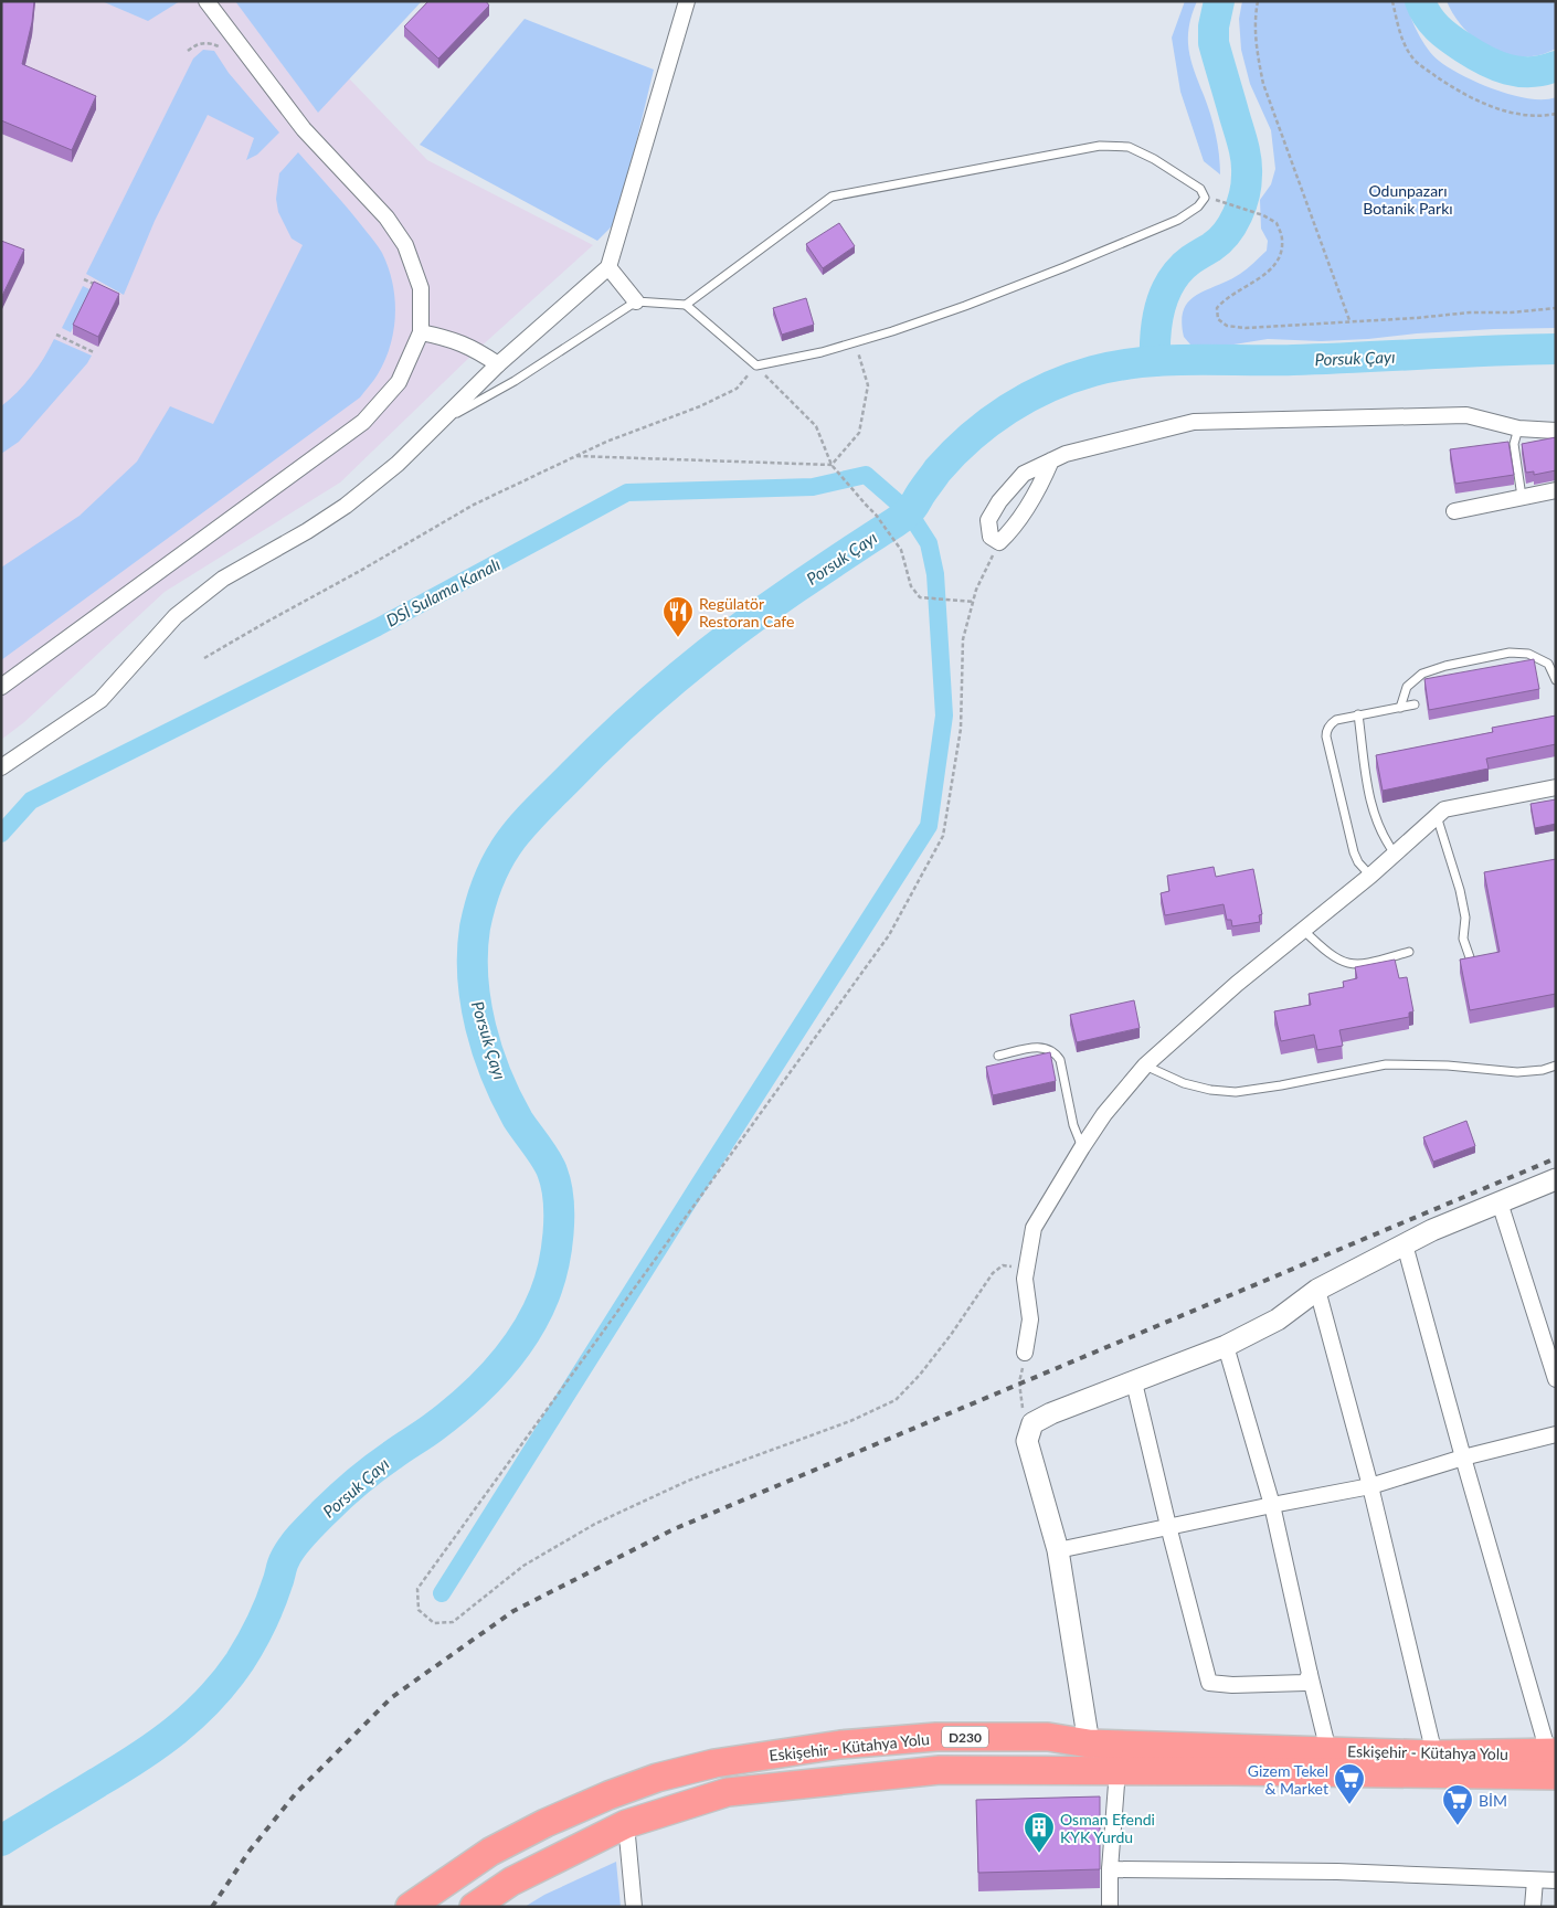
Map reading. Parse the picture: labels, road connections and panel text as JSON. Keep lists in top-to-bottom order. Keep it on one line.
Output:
{"streets":{"highway":["D230","Eskişehir - Kütahya Yolu"]},"water":["Porsuk Çayı","DSİ Sulama Kanalı"],"parks":["Odunpazarı Botanik Parkı"],"places":{"restaurant":["Regülatör Restoran Cafe"],"supermarket":["Gizem Tekel & Market","BİM"],"building":["Osman Efendi KYK Yurdu"]}}
